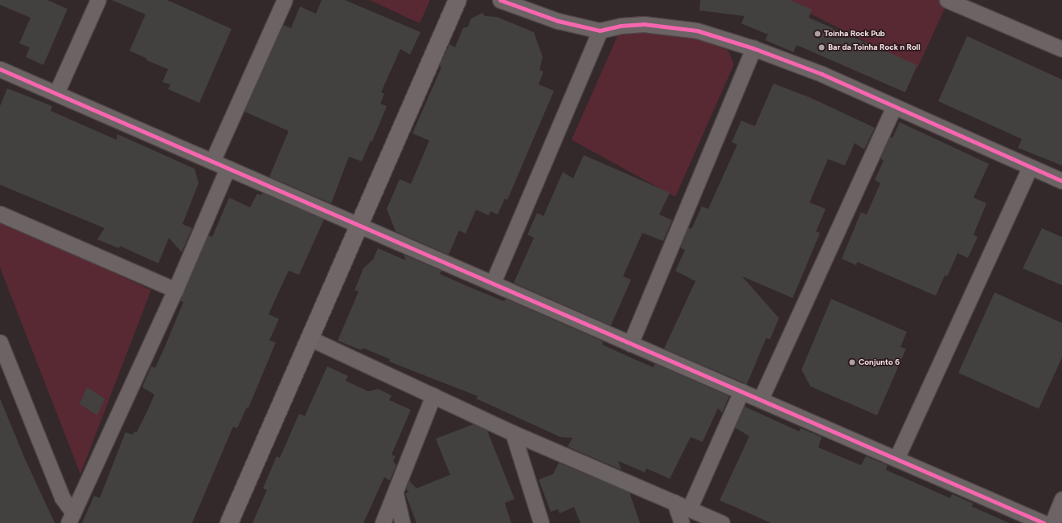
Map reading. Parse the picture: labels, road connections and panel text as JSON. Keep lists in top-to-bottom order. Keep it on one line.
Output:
{"places":["Toinha Rock Pub","Bar da Toinha Rock n Roll","Conjunto 6"]}
